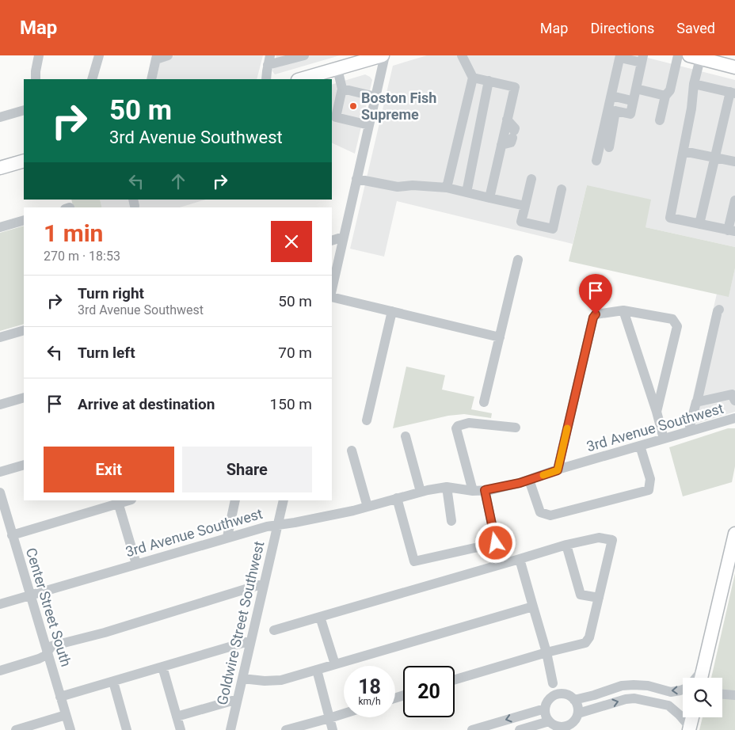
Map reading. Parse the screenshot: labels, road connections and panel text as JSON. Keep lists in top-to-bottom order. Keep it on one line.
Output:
{"streets":{"street":["3rd Avenue Southwest","Center Street South","Goldwire Street Southwest"]},"crossings":[["3rd Avenue Southwest","Center Street South"],["3rd Avenue Southwest","Goldwire Street Southwest"]],"places":["Boston Fish Supreme"],"page":{"header":"Map","nav":["Map","Directions","Saved"],"turn":["50 m","3rd Avenue Southwest"],"heading":["1 min","270 m · 18:53"],"list":[{"name":"Turn right","note":"3rd Avenue Southwest","value":"50 m"},{"name":"Turn left","value":"70 m"},{"name":"Arrive at destination","value":"150 m"}],"buttons":["Exit","Share"],"speed":"18 km/h","limit":"20"}}
